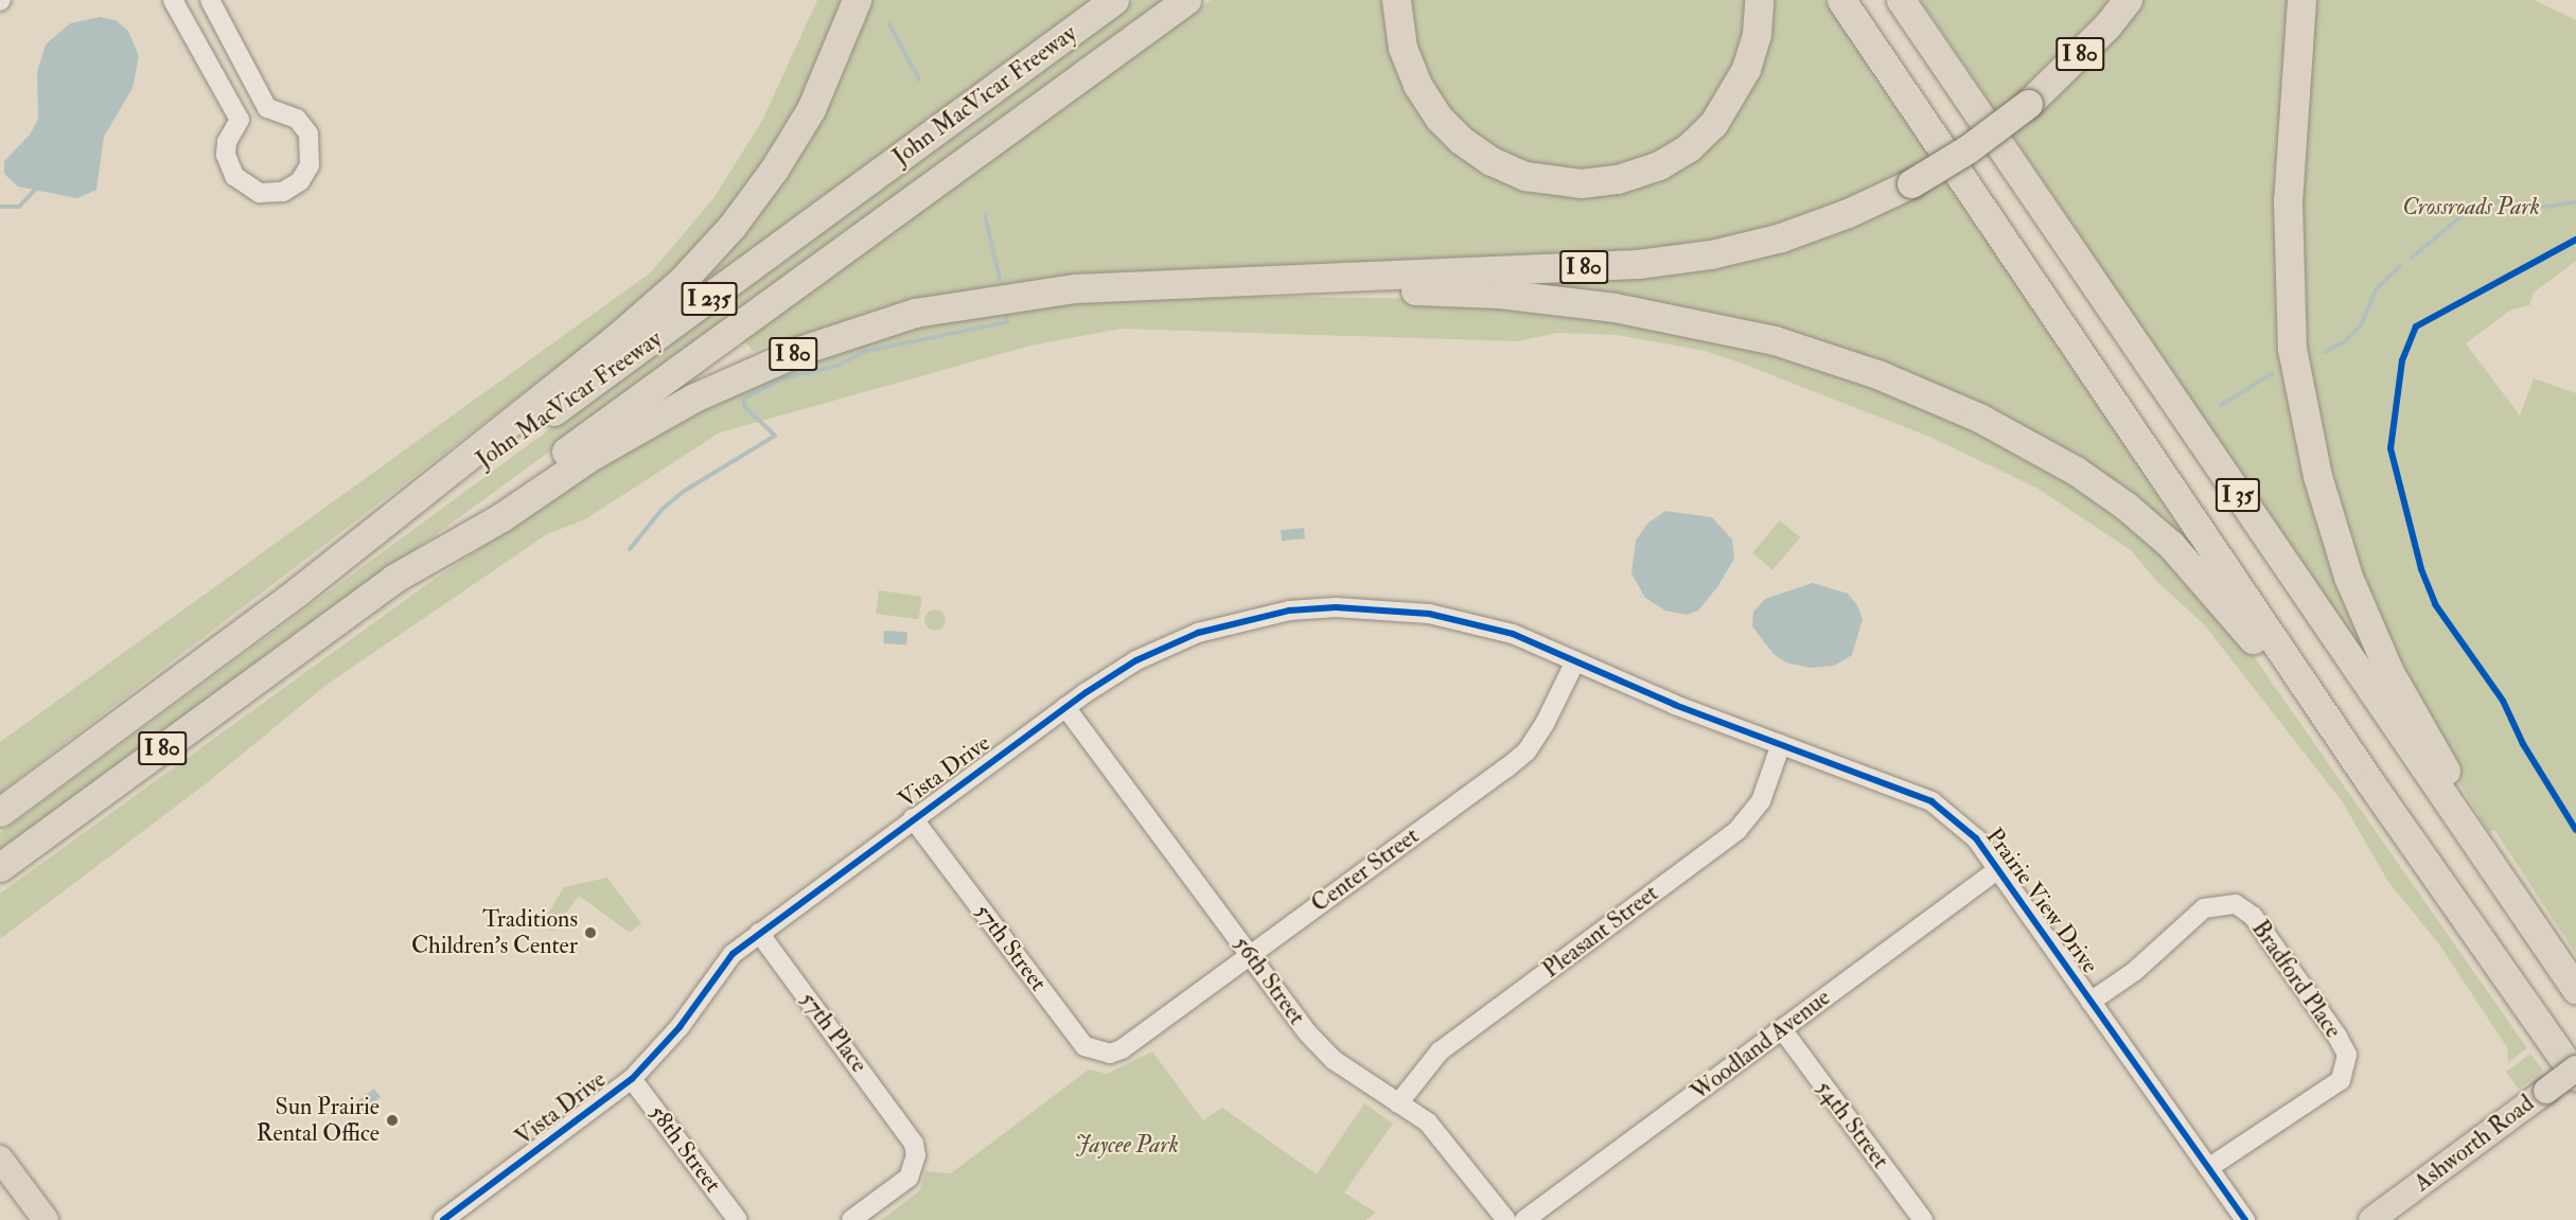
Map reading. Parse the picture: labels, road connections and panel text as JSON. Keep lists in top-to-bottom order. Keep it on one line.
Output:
{"streets":{"highway":["I 80","John MacVicar Freeway","I 235","I 35"],"main road":["Ashworth Road"],"street":["Vista Drive","Center Street","Prairie View Drive","Pleasant Street","57th Street","Bradford Place","56th Street","57th Place","Woodland Avenue","54th Street","58th Street"]},"crossings":[["I 80","John MacVicar Freeway"],["Vista Drive","Center Street"],["Vista Drive","Prairie View Drive"],["Vista Drive","57th Street"],["Vista Drive","56th Street"],["Vista Drive","57th Place"],["Vista Drive","58th Street"],["Center Street","Prairie View Drive"],["Center Street","57th Street"],["Center Street","56th Street"],["Prairie View Drive","Pleasant Street"],["Prairie View Drive","Bradford Place"],["Prairie View Drive","Woodland Avenue"],["Pleasant Street","56th Street"],["Woodland Avenue","54th Street"]],"parks":["Crossroads Park","Jaycee Park"],"places":["Traditions Children's Center","Sun Prairie Rental Office"]}
